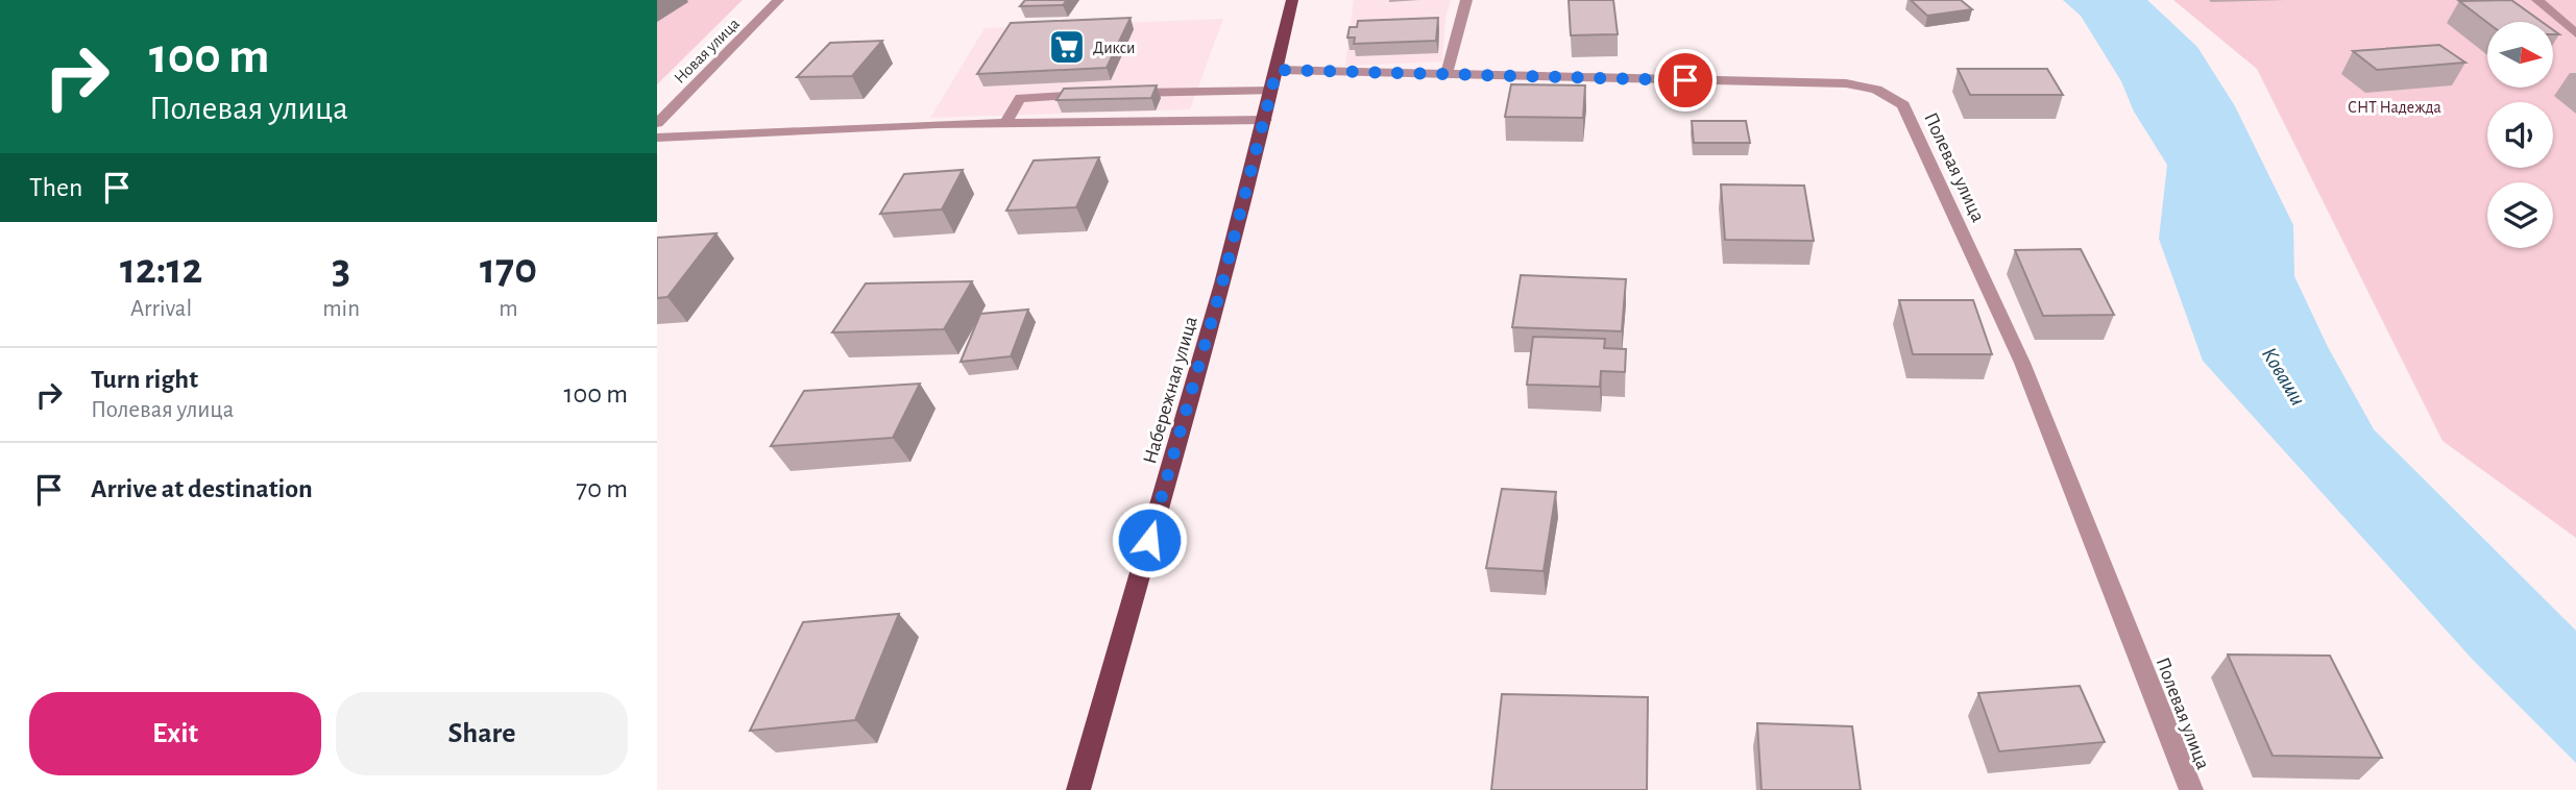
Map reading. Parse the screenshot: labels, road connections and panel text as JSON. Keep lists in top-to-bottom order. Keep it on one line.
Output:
{"streets":{"main road":["Набережная улица"],"street":["Новая улица","Полевая улица"]},"crossings":[["Полевая улица","Набережная улица"]],"water":["Коваши"],"parks":["СНТ Надежда"],"places":{"supermarket":["Дикси"]},"north":"right","page":{"turn":["100 m","Полевая улица"],"then":"Then","eta":["12:12","Arrival","3","min","170","m"],"list":[{"name":"Turn right","note":"Полевая улица","value":"100 m"},{"name":"Arrive at destination","value":"70 m"}],"buttons":["Exit","Share"]}}
